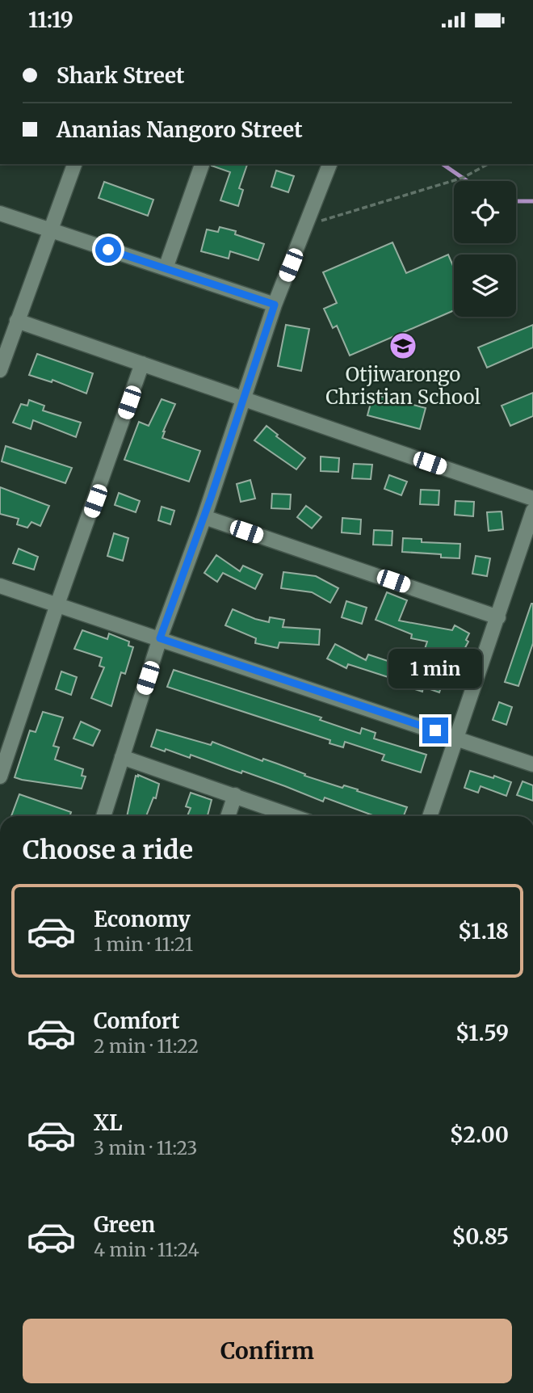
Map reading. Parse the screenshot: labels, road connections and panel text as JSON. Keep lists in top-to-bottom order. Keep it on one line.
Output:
{"places":{"school or university":["Otjiwarongo Christian School"]},"page":{"status":"11:19","banner":["Shark Street","Ananias Nangoro Street"],"bubble":"1 min","heading":"Choose a ride","list":[{"name":"Economy","note":"1 min · 11:21","value":"$1.18"},{"name":"Comfort","note":"2 min · 11:22","value":"$1.59"},{"name":"XL","note":"3 min · 11:23","value":"$2.00"},{"name":"Green","note":"4 min · 11:24","value":"$0.85"}],"buttons":"Confirm"}}
